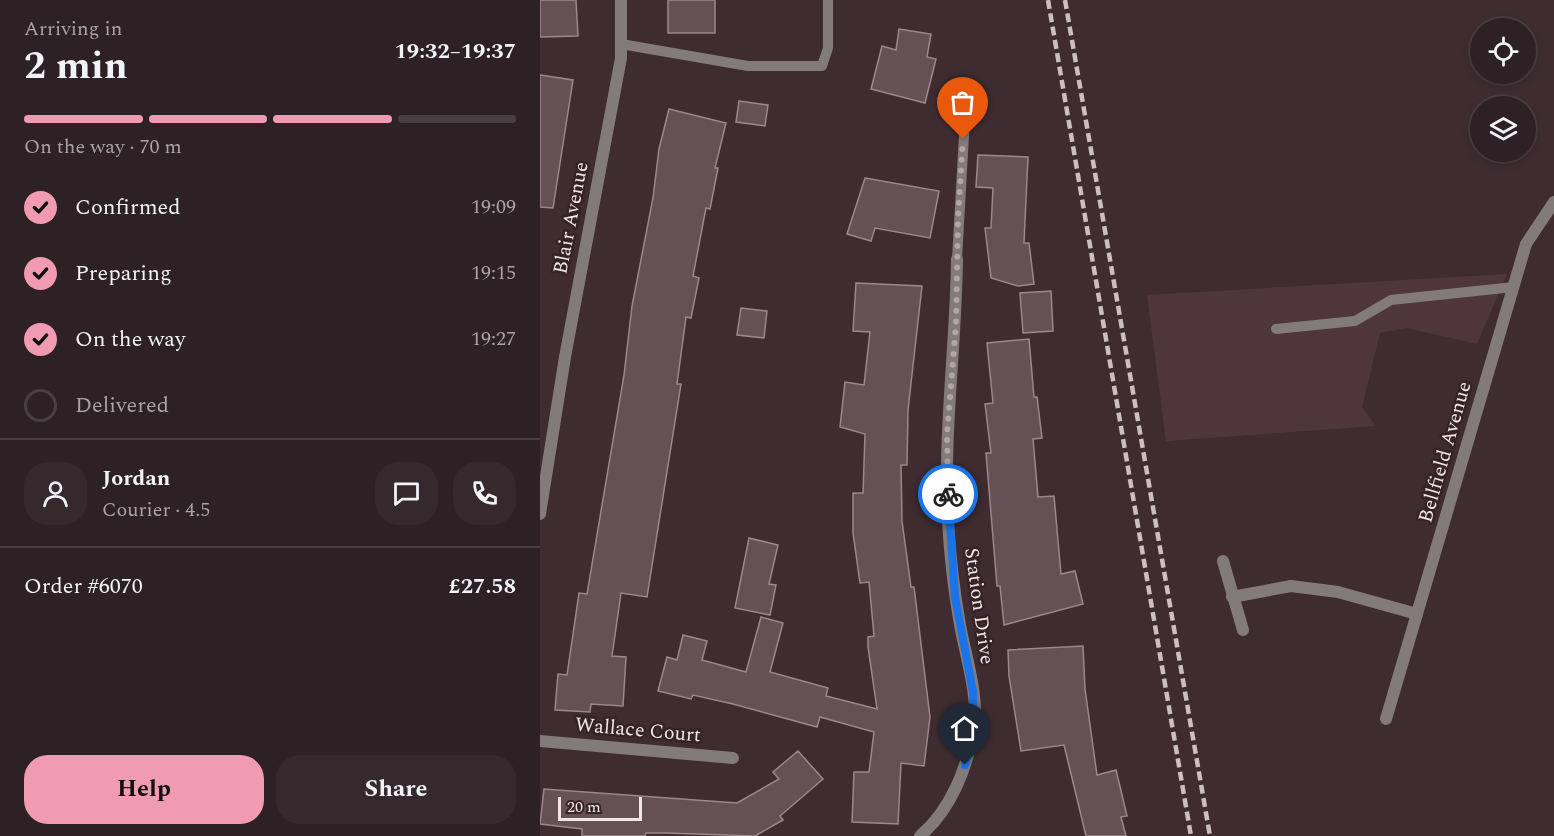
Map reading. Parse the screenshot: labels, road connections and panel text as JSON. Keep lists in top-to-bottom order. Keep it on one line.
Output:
{"streets":{"street":["Blair Avenue","Bellfield Avenue","Station Drive","Wallace Court"]},"scale_bar":"20 m","page":{"heading":["2 min","Arriving in","19:32–19:37"],"panel":["Jordan","Courier · 4.5","Order #6070","£27.58"],"bar":"On the way · 70 m","list":[["Confirmed","19:09"],["Preparing","19:15"],["On the way","19:27"],"Delivered"],"buttons":["Help","Share"],"scale":"20 m"}}
